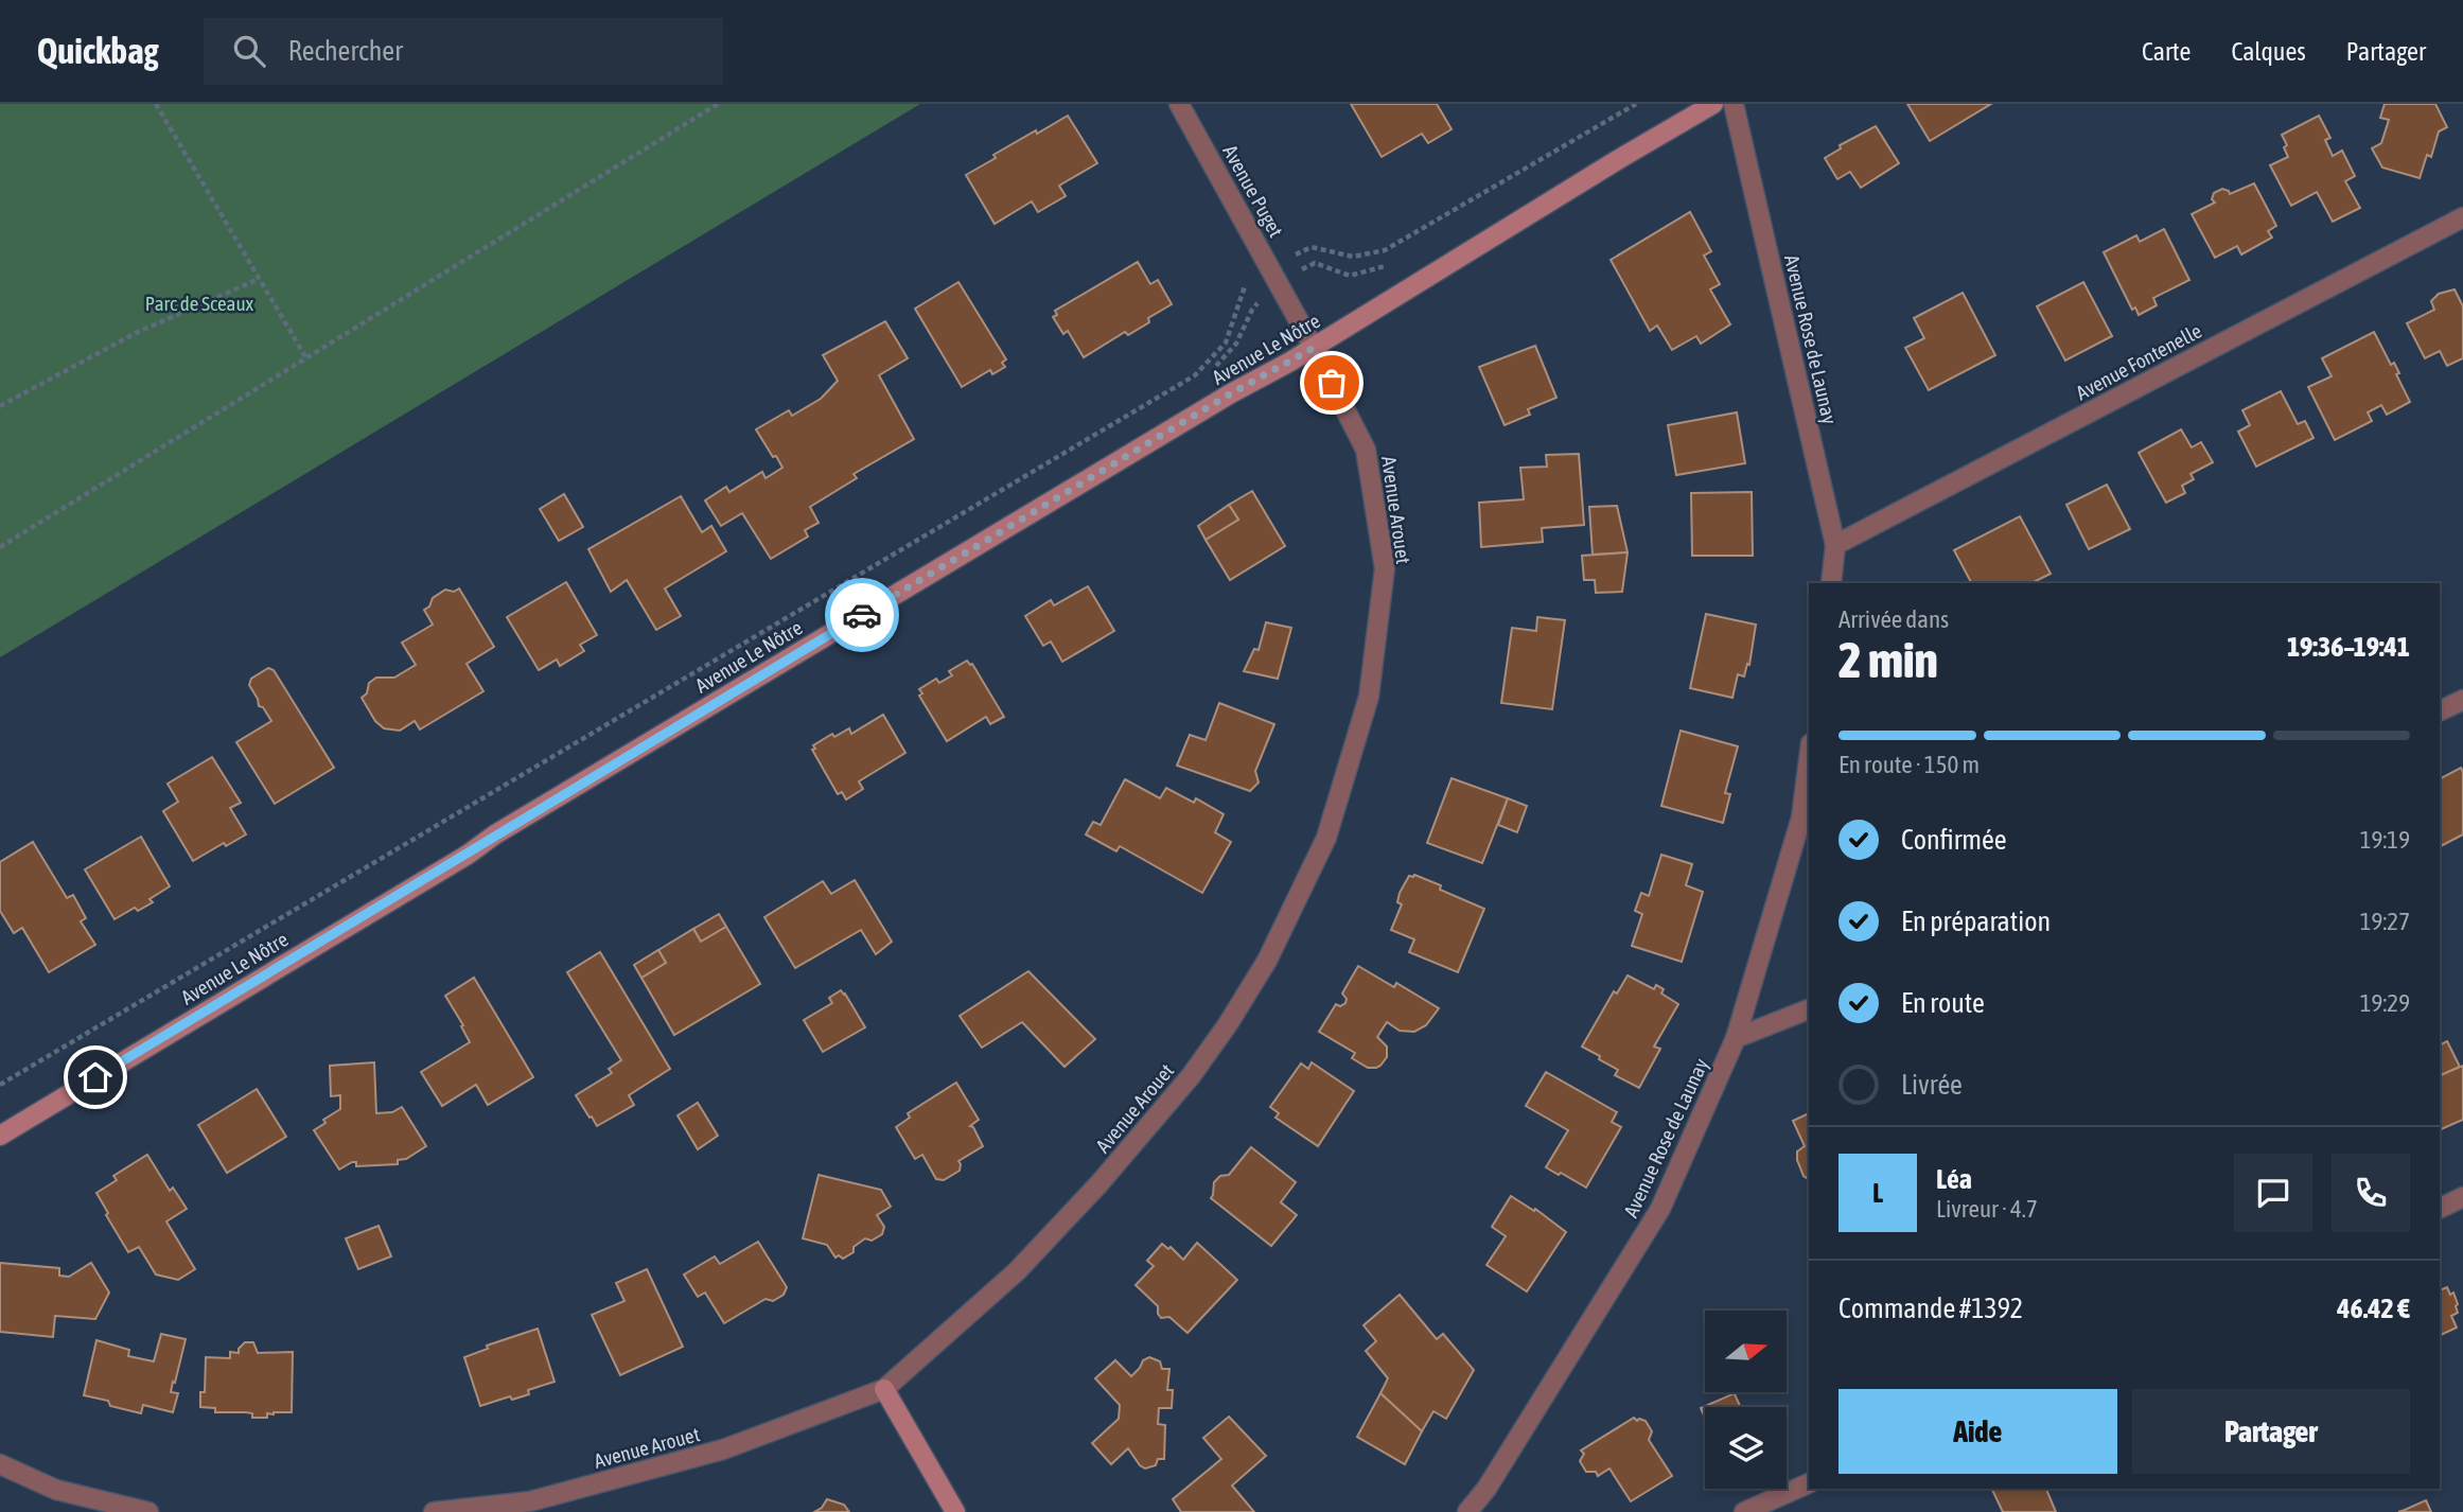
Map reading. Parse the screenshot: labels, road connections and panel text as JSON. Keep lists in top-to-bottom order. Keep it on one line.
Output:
{"streets":{"main road":["Avenue Le Nôtre"],"street":["Avenue Puget","Avenue Rose de Launay","Avenue Fontenelle","Avenue Arouet"]},"crossings":[["Avenue Puget","Avenue Le Nôtre"],["Avenue Puget","Avenue Arouet"],["Avenue Rose de Launay","Avenue Fontenelle"],["Avenue Le Nôtre","Avenue Arouet"]],"parks":["Parc de Sceaux"],"north":"right","page":{"header":"Quickbag","search":"Rechercher","nav":["Carte","Calques","Partager"],"heading":["2 min","Arrivée dans","19:36–19:41"],"panel":["Léa","Livreur · 4.7","Commande #1392","46.42 €"],"bar":"En route · 150 m","list":[["Confirmée","19:19"],["En préparation","19:27"],["En route","19:29"],"Livrée"],"round":"L","buttons":["Aide","Partager"]}}
